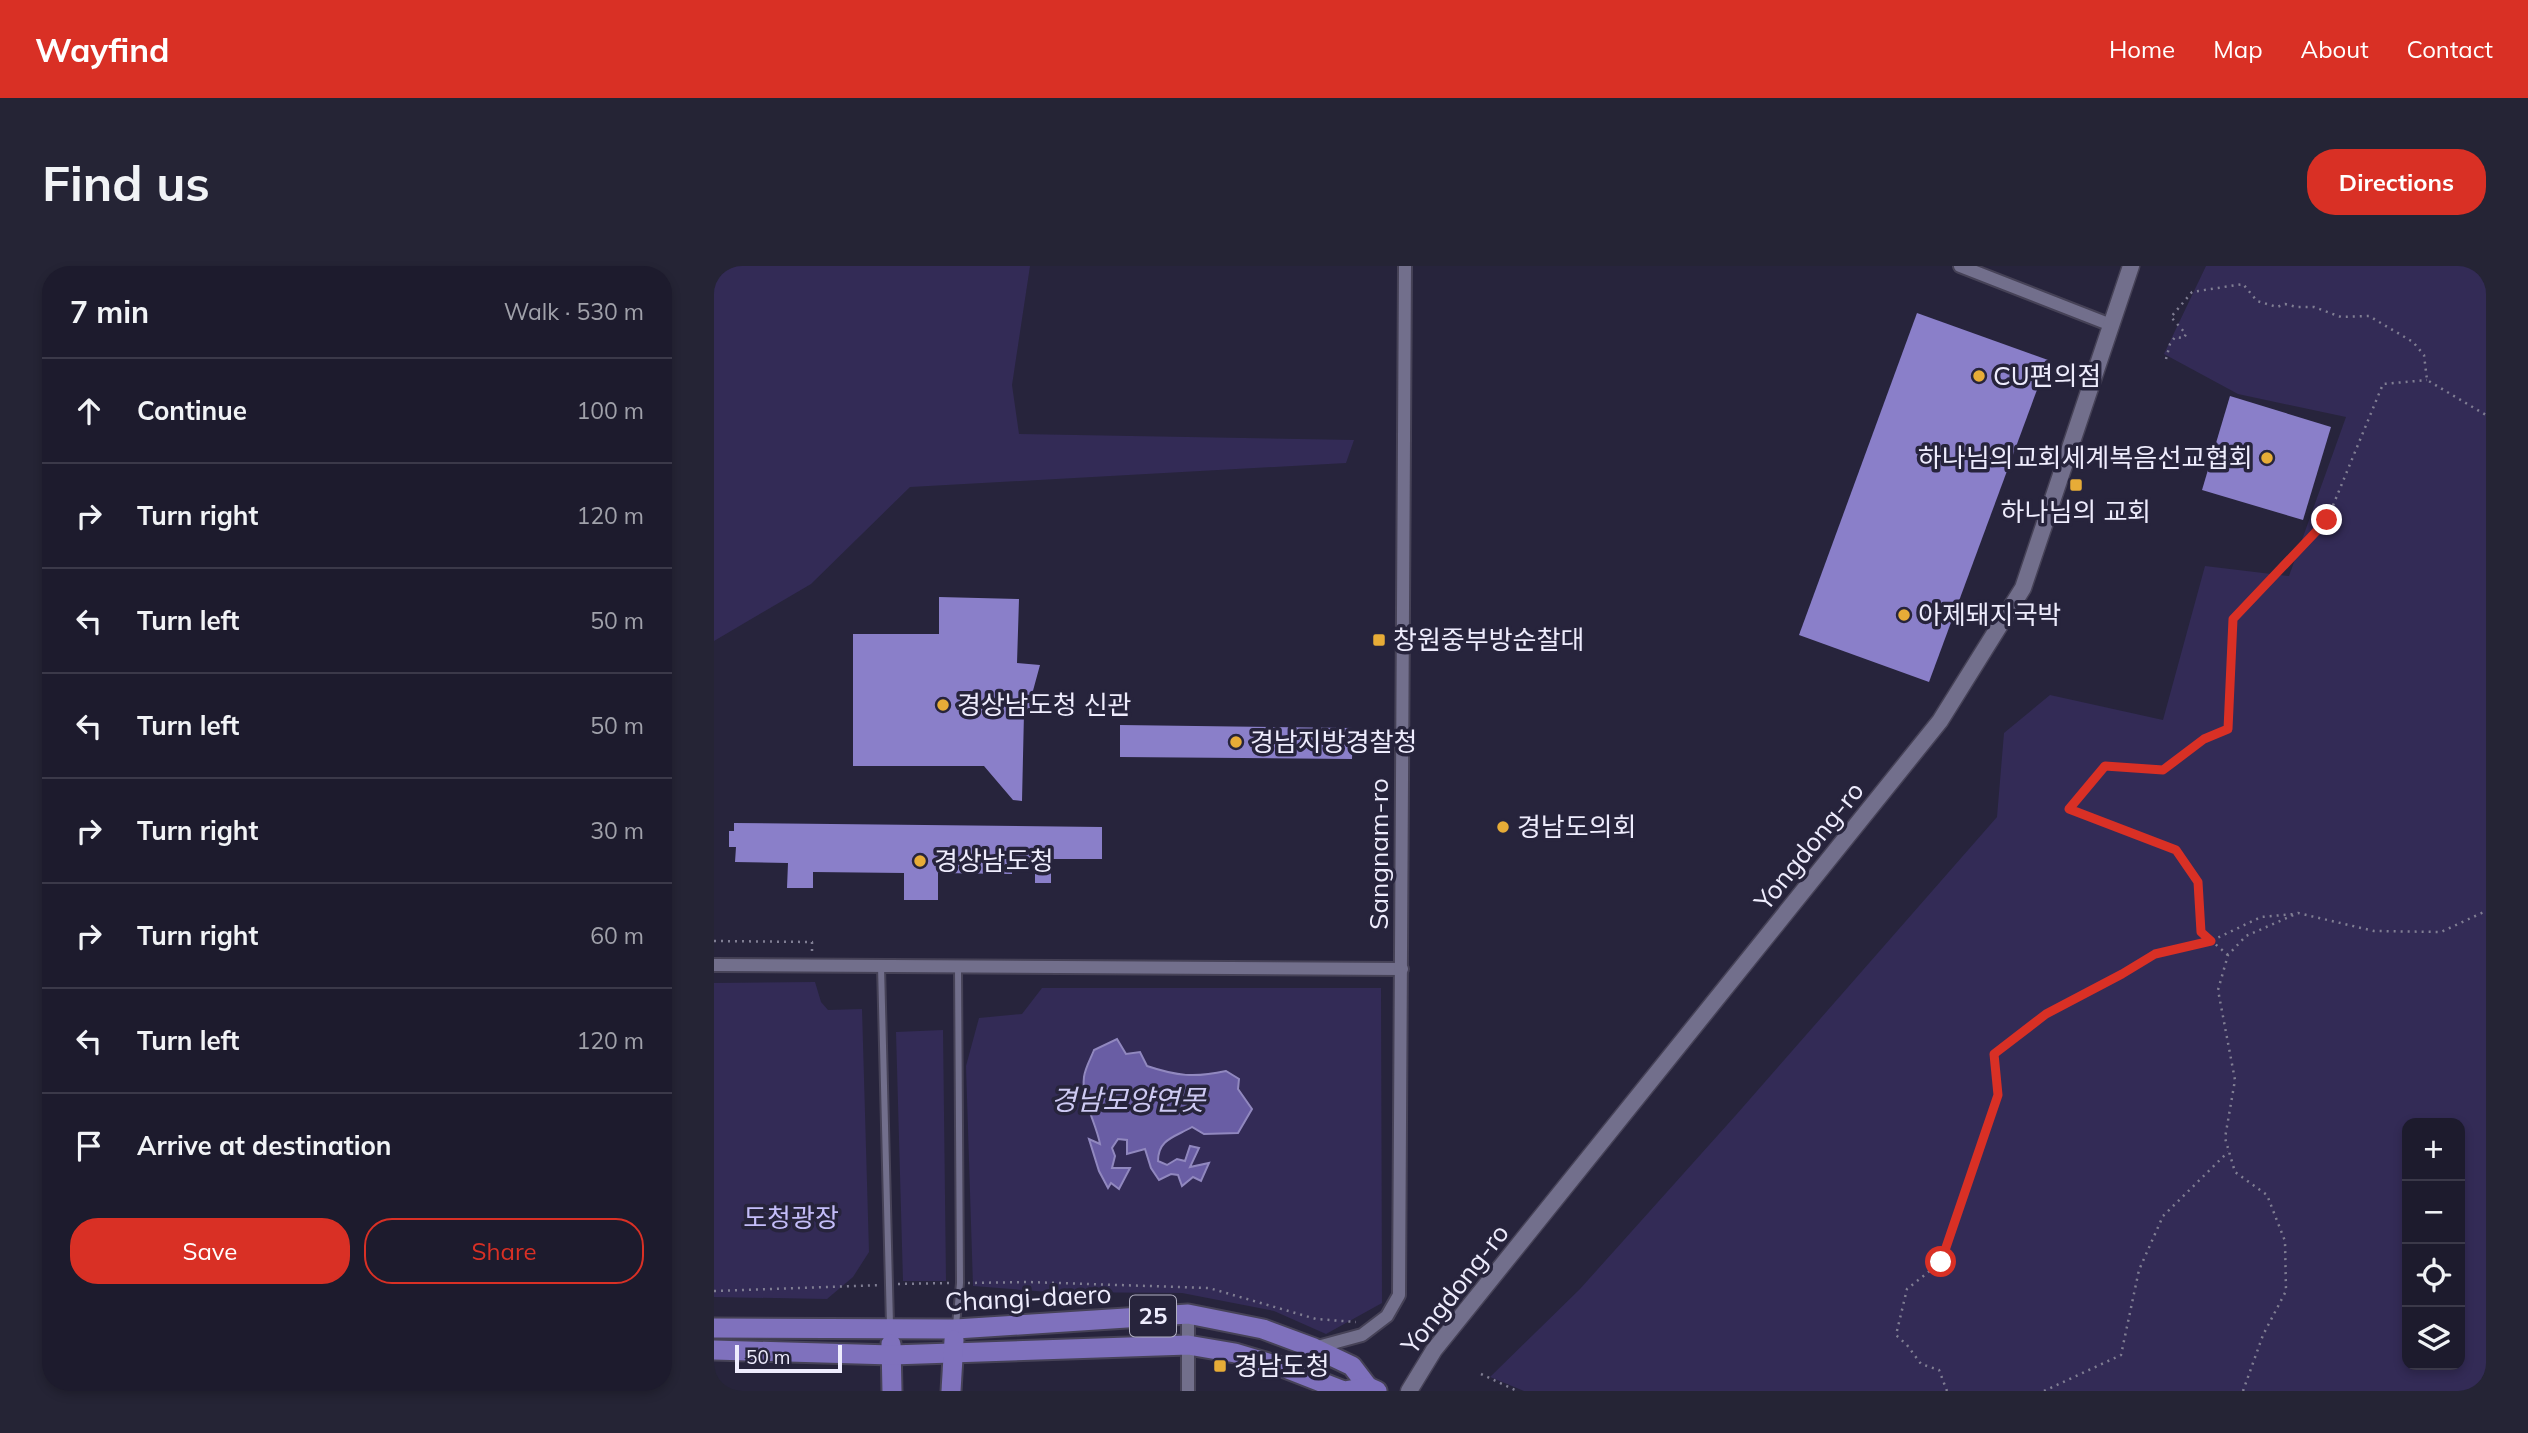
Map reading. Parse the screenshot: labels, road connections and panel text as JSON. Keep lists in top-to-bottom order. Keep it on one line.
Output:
{"streets":{"main road":["Changi-daero","25"],"street":["Yongdong-ro","Sangnam-ro"]},"crossings":[["Sangnam-ro","Changi-daero"]],"water":["경남모양연못"],"parks":["도청광장"],"places":{"other":["CU편의점","하나님의교회세계복음선교협회","아제돼지국박","경상남도청 신관","경남지방경찰청","경남도의회","경상남도청"],"transit":["하나님의 교회","창원중부방순찰대","경남도청"]},"scale_bar":"50 m","page":{"header":"Wayfind","nav":["Home","Map","About","Contact"],"buttons":["Directions",["Save","Share"]],"title":"Find us","heading":["7 min","Walk · 530 m"],"list":[["Continue","100 m"],["Turn right","120 m"],["Turn left","50 m"],["Turn left","50 m"],["Turn right","30 m"],["Turn right","60 m"],["Turn left","120 m"],"Arrive at destination"],"map_buttons":["+","−"],"scale":"50 m"}}
